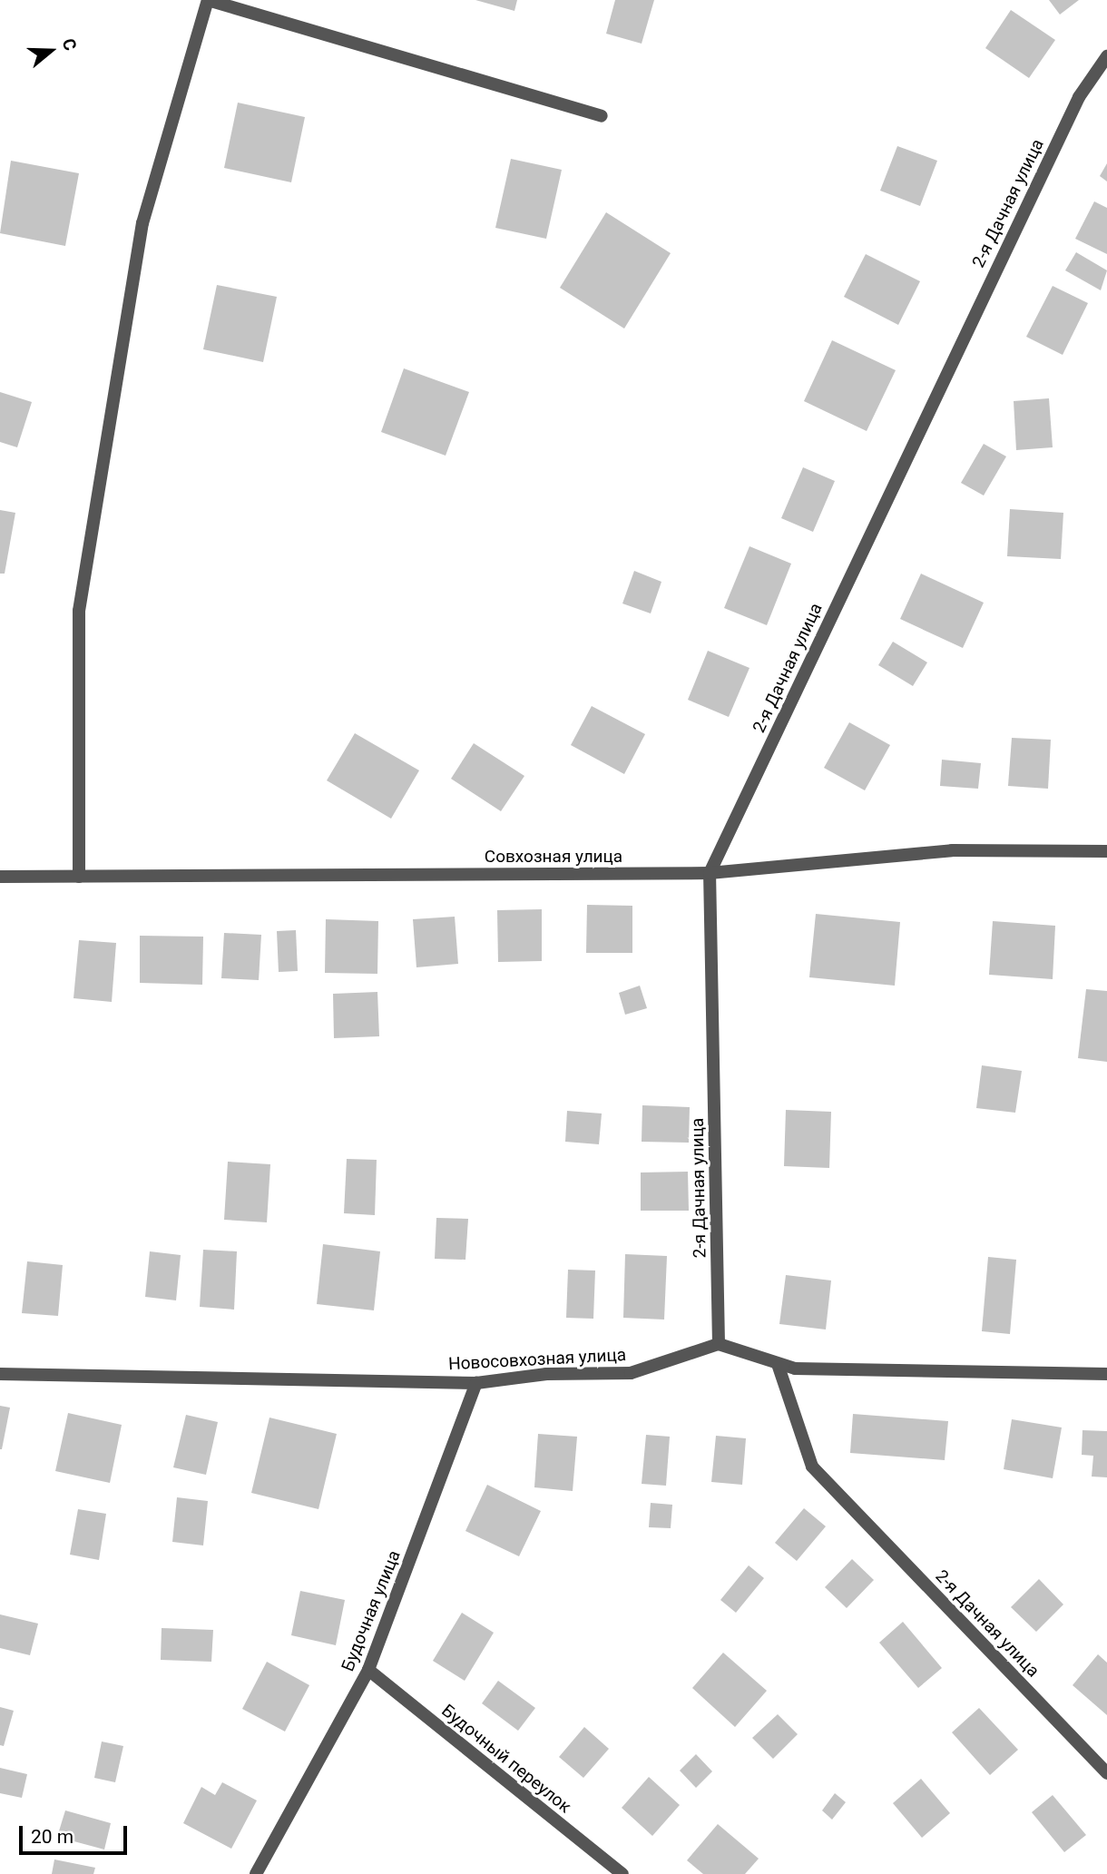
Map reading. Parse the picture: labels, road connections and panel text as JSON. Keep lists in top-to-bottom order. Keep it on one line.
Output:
{"streets":{"street":["2-я Дачная улица","Совхозная улица","Новосовхозная улица","Будочная улица","Будочный переулок"]},"crossings":[["2-я Дачная улица","Совхозная улица"],["2-я Дачная улица","Новосовхозная улица"],["Новосовхозная улица","Будочная улица"],["Будочная улица","Будочный переулок"]],"scale_bar":"20 m","north":"right"}
